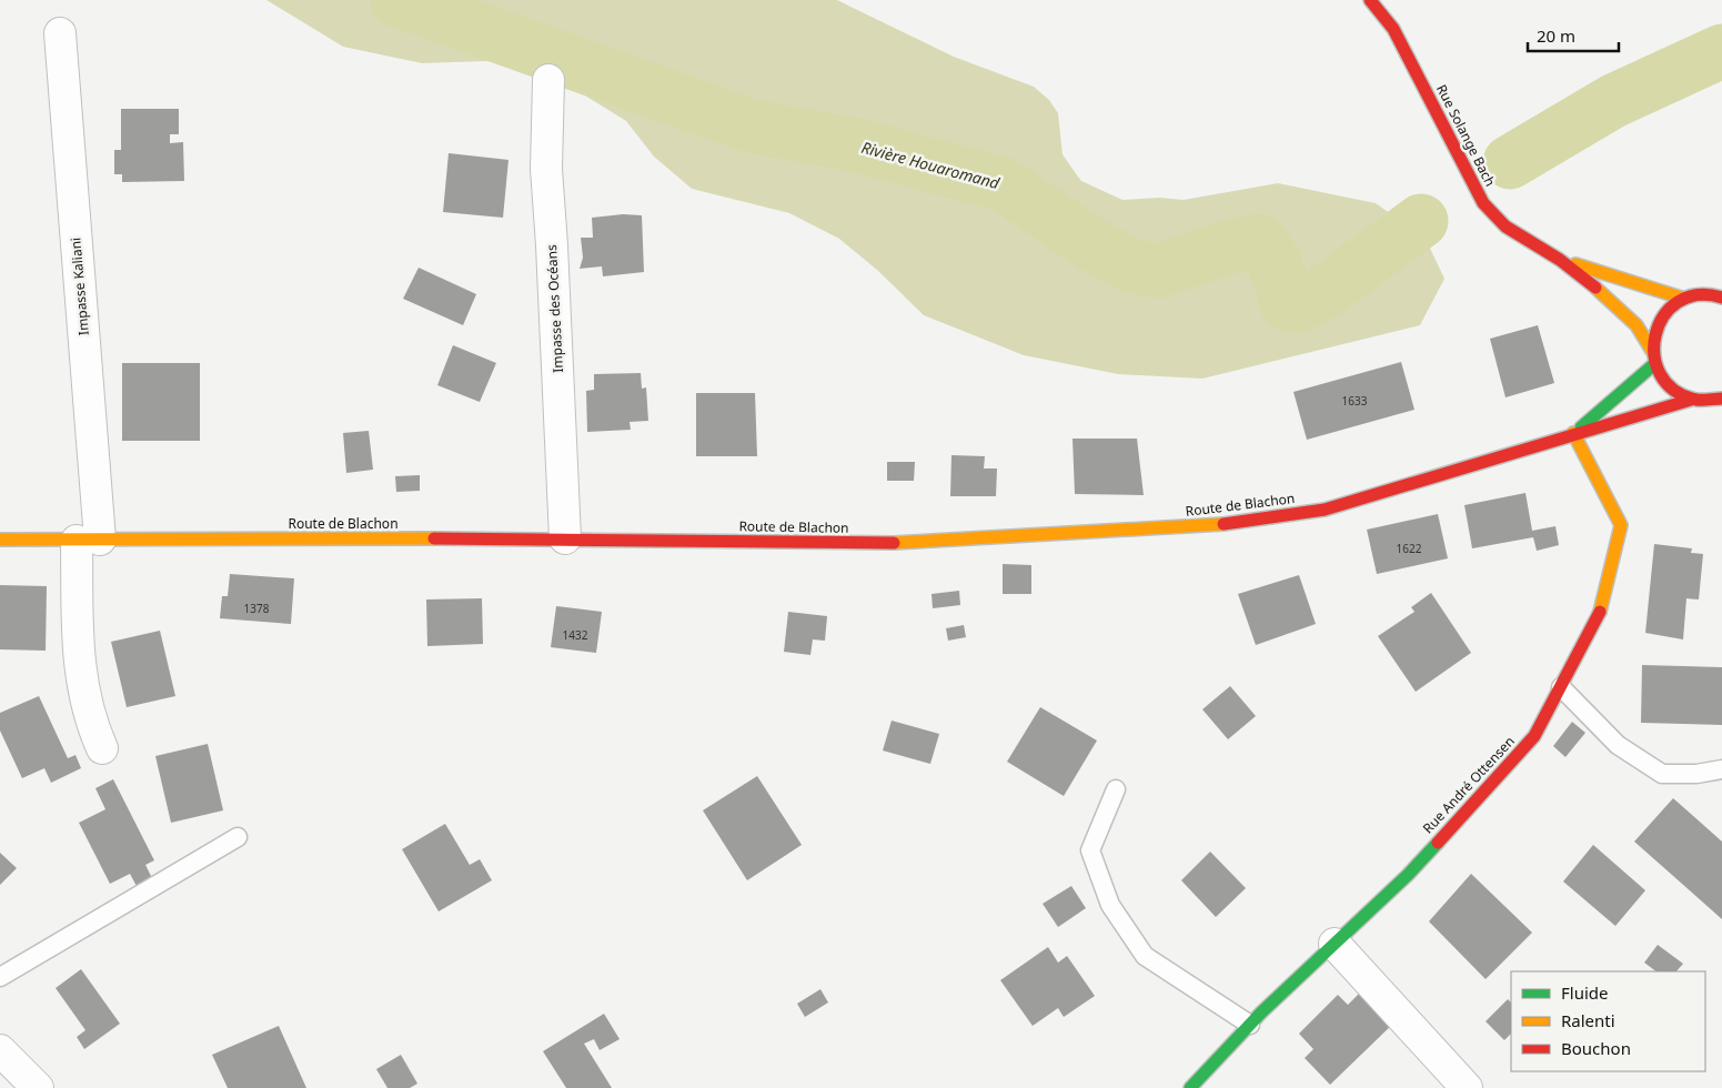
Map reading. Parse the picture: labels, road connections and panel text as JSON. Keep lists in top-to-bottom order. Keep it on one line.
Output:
{"streets":{"street":["Rue Solange Bach","Impasse Kaliani","Impasse des Océans","Route de Blachon","Rue André Ottensen"]},"crossings":[["Impasse Kaliani","Route de Blachon"],["Impasse des Océans","Route de Blachon"],["Route de Blachon","Rue André Ottensen"]],"water":["Rivière Houaromand"],"house_numbers":["1633","1622","1378","1432"],"legend":["Fluide","Ralenti","Bouchon"],"scale_bar":"20 m"}
